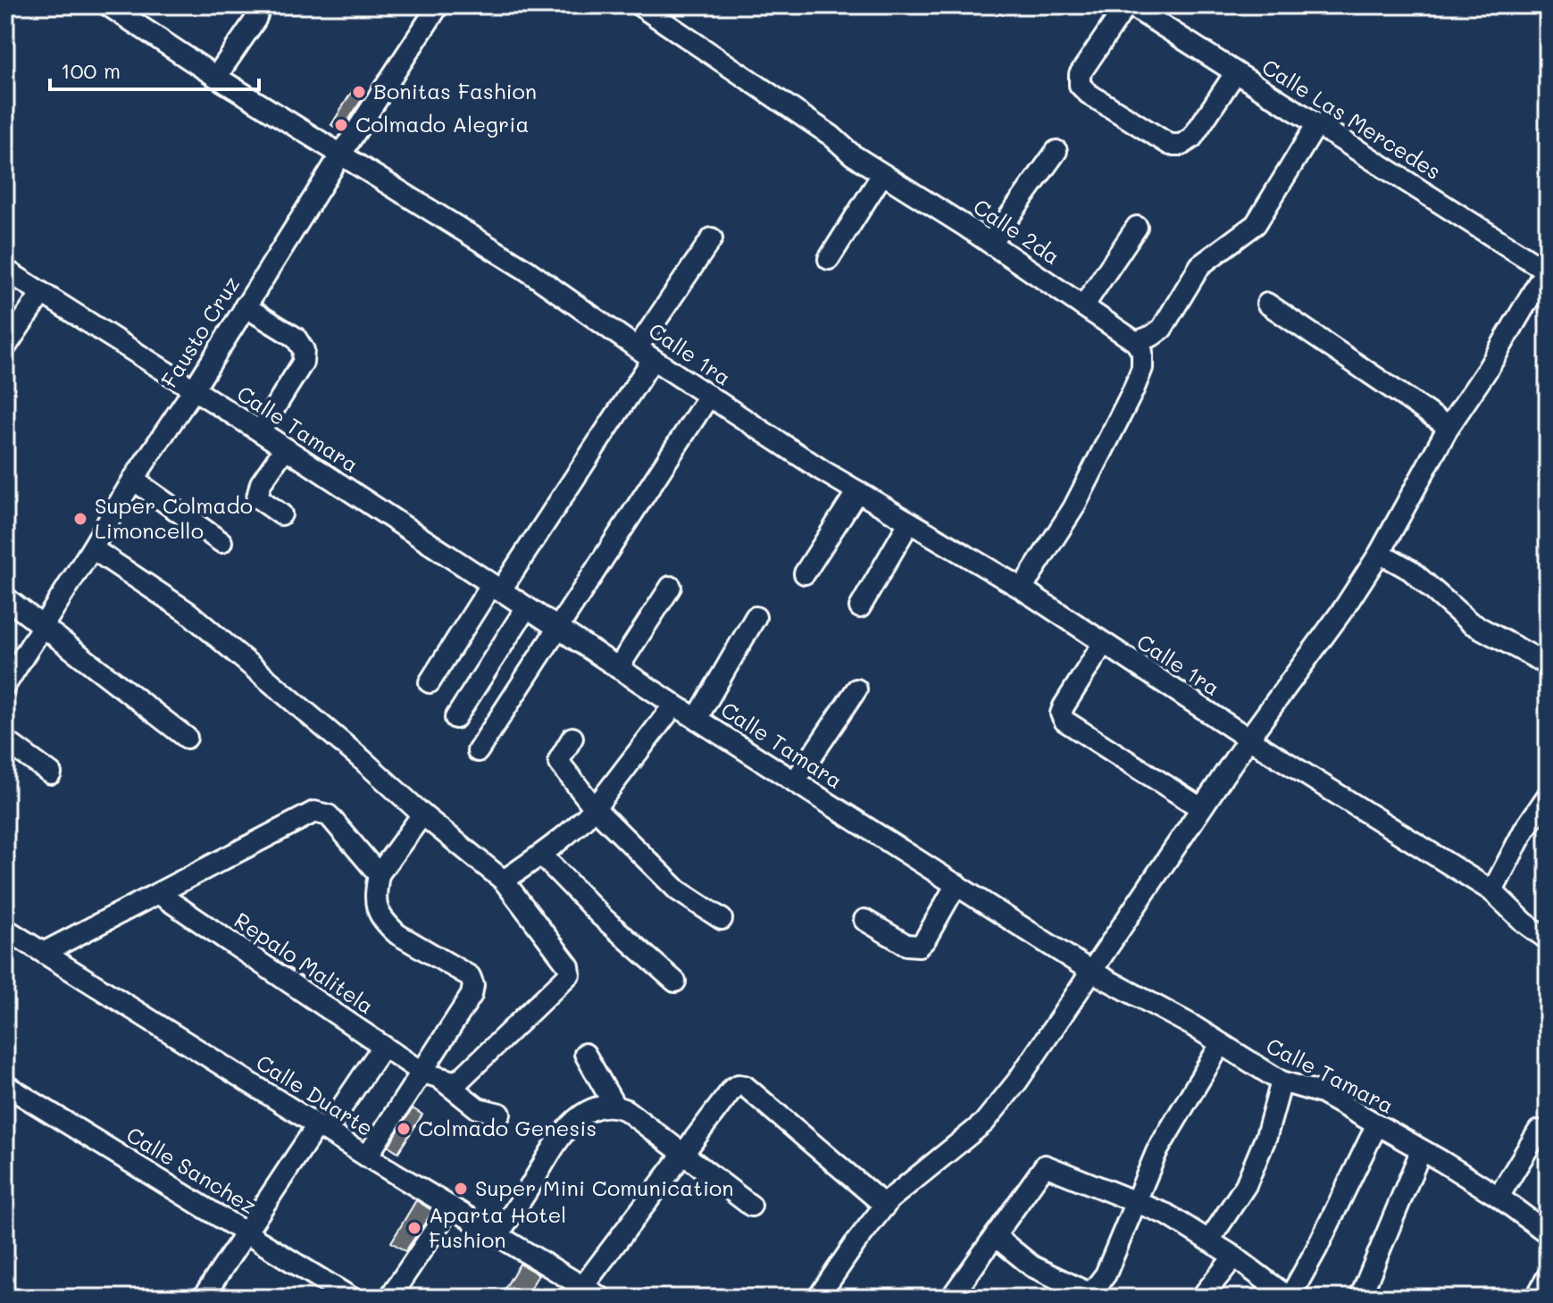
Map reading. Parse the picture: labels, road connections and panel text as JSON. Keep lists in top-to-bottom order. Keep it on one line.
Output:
{"streets":{"street":["Calle Las Mercedes","Calle 2da","Fausto Cruz","Calle 1ra","Calle Tamara","Repalo Malitela","Calle Duarte","Calle Sanchez"]},"crossings":[["Fausto Cruz","Calle 1ra"],["Fausto Cruz","Calle Tamara"]],"places":["Bonitas Fashion","Colmado Alegria","Super Colmado Limoncello","Colmado Genesis","Super Mini Comunication","Aparta Hotel Fushion"],"scale_bar":"100 m"}
